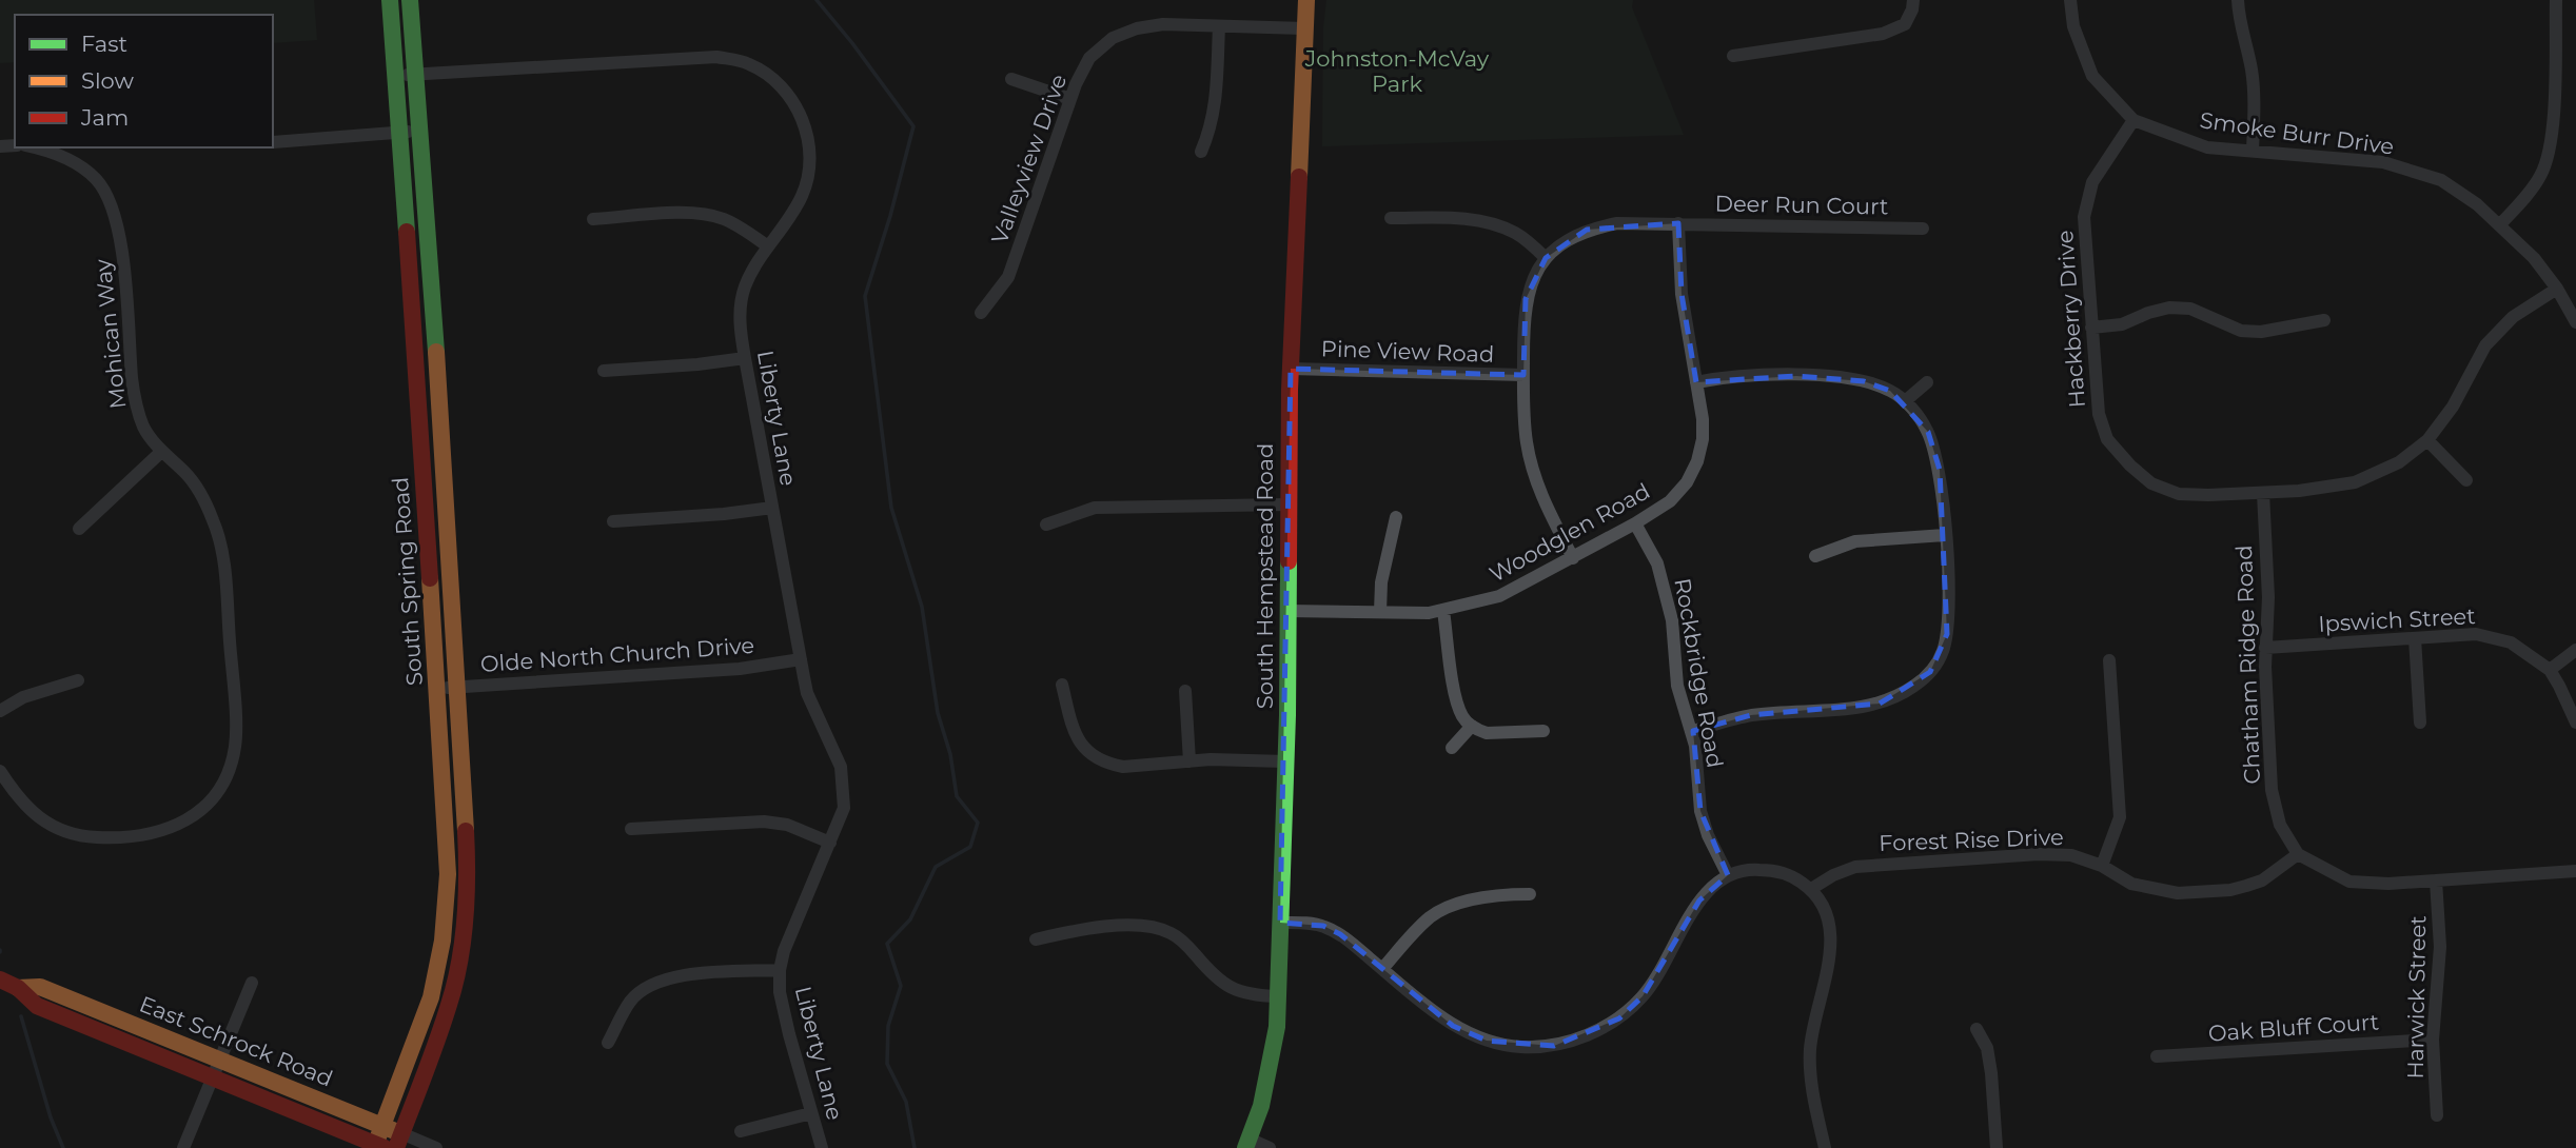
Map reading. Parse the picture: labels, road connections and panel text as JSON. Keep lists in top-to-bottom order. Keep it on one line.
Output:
{"streets":{"main road":["South Hempstead Road","South Spring Road","East Schrock Road"],"street":["Smoke Burr Drive","Valleyview Drive","Deer Run Court","Hackberry Drive","Mohican Way","Pine View Road","Liberty Lane","Woodglen Road","Ipswich Street","Olde North Church Drive","Chatham Ridge Road","Rockbridge Road","Forest Rise Drive","Harwick Street","Oak Bluff Court"]},"crossings":[["Smoke Burr Drive","Hackberry Drive"],["Valleyview Drive","South Hempstead Road"],["Deer Run Court","Woodglen Road"],["Hackberry Drive","Chatham Ridge Road"],["Pine View Road","South Hempstead Road"],["Liberty Lane","South Spring Road"],["Liberty Lane","Olde North Church Drive"],["Woodglen Road","South Hempstead Road"],["Woodglen Road","Rockbridge Road"],["South Spring Road","Olde North Church Drive"],["South Spring Road","East Schrock Road"],["Ipswich Street","Chatham Ridge Road"],["Chatham Ridge Road","Forest Rise Drive"],["Harwick Street","Oak Bluff Court"]],"parks":["Johnston-McVay Park"],"legend":["Fast","Slow","Jam"]}
